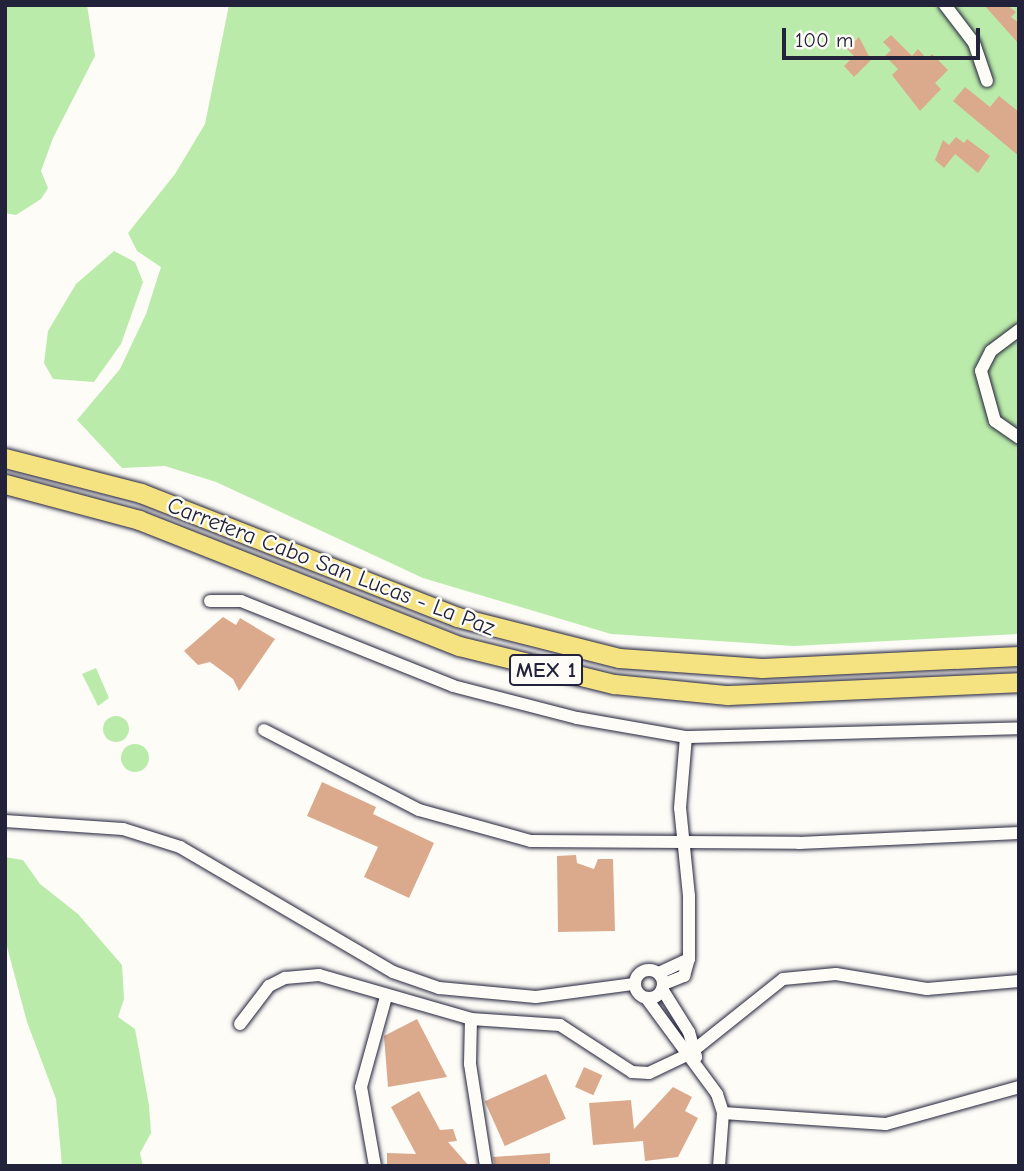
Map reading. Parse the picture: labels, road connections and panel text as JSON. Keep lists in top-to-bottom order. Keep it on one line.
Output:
{"streets":{"highway":["Carretera Cabo San Lucas - La Paz","MEX 1"]},"scale_bar":"100 m"}
